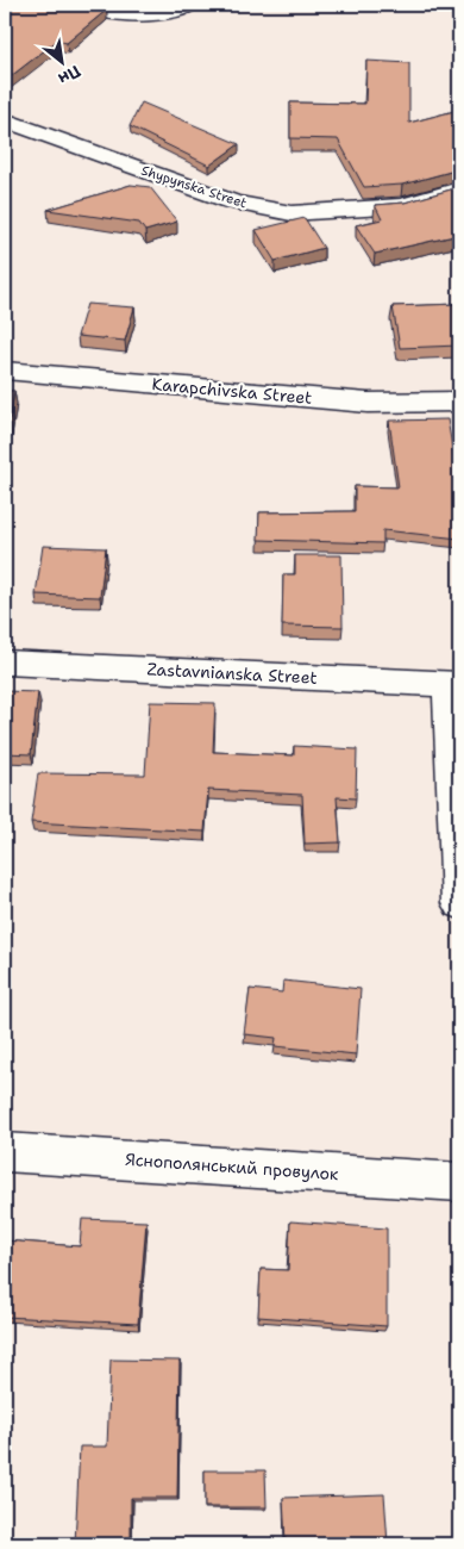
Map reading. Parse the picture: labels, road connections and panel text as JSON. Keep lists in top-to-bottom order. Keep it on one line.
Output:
{"streets":{"street":["Shypynska Street","Karapchivska Street","Zastavnianska Street","Яснополянський провулок"]},"north":"bottom right"}
